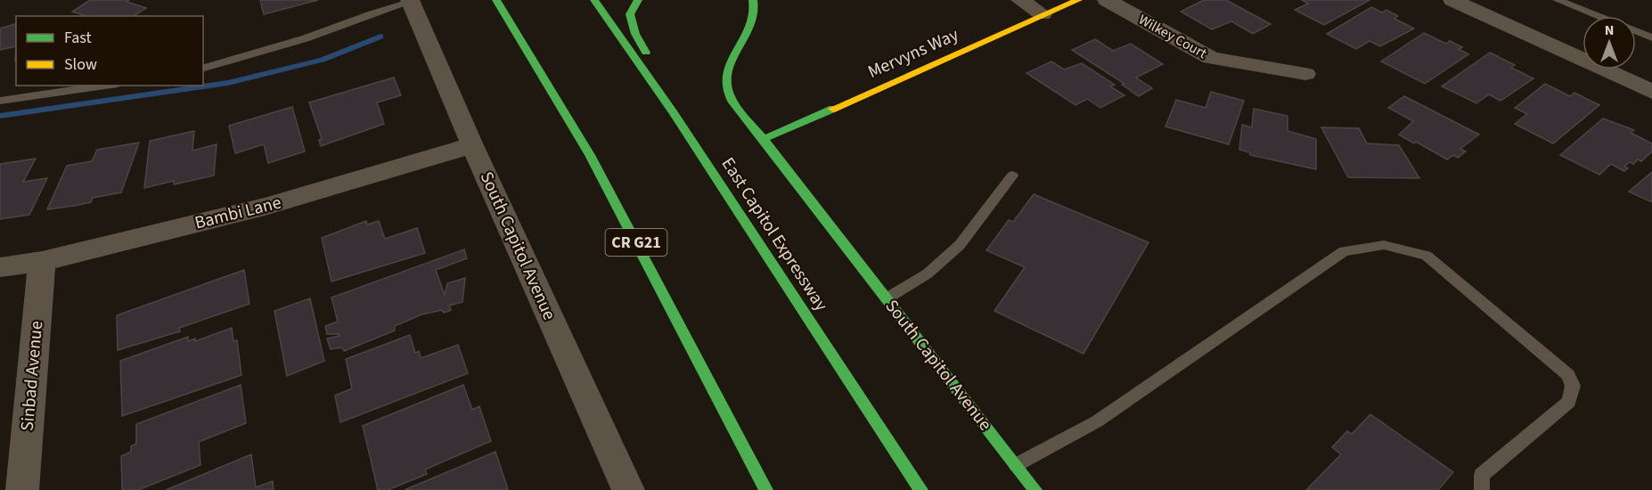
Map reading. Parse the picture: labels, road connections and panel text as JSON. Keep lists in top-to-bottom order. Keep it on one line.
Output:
{"streets":{"main road":["Mervyns Way","East Capitol Expressway","CR G21","South Capitol Avenue"],"street":["Wilkey Court","Bambi Lane","Sinbad Avenue"]},"crossings":[["Mervyns Way","South Capitol Avenue"],["Bambi Lane","South Capitol Avenue"],["Bambi Lane","Sinbad Avenue"]],"legend":["Fast","Slow"],"north":"top"}
